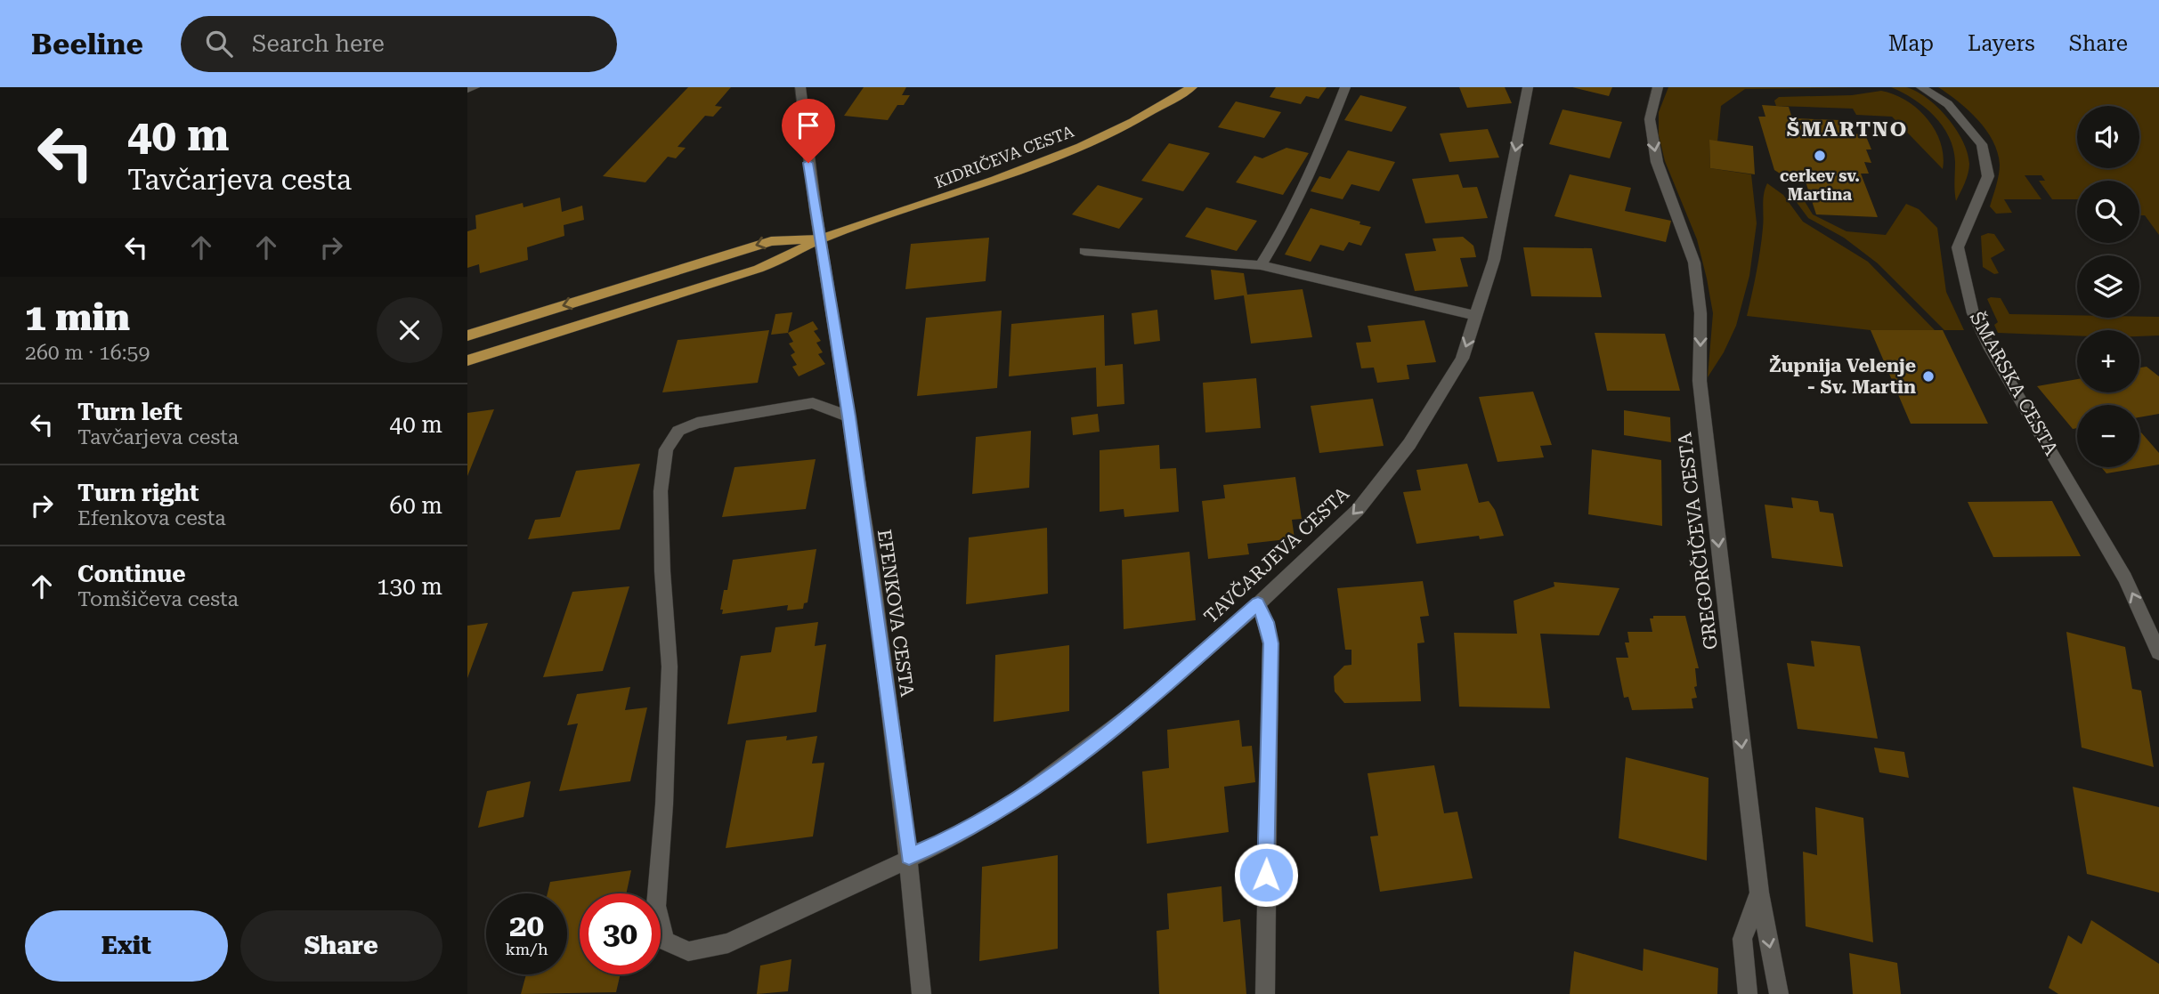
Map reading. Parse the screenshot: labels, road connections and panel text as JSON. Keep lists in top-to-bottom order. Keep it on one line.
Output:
{"streets":{"main road":["KIDRIČEVA CESTA"],"street":["ŠMARSKA CESTA","GREGORČIČEVA CESTA","TAVČARJEVA CESTA","EFENKOVA CESTA"]},"crossings":[["KIDRIČEVA CESTA","EFENKOVA CESTA"],["TAVČARJEVA CESTA","EFENKOVA CESTA"]],"one_way":["ŠMARSKA CESTA","GREGORČIČEVA CESTA"],"districts":["ŠMARTNO"],"places":["cerkev sv. Martina","Župnija Velenje - Sv. Martin"],"page":{"header":"Beeline","search":"Search here","nav":["Map","Layers","Share"],"turn":["40 m","Tavčarjeva cesta"],"map_buttons":["+","−"],"heading":["1 min","260 m · 16:59"],"list":[{"name":"Turn left","note":"Tavčarjeva cesta","value":"40 m"},{"name":"Turn right","note":"Efenkova cesta","value":"60 m"},{"name":"Continue","note":"Tomšičeva cesta","value":"130 m"}],"speed":"20 km/h","limit":"30","buttons":["Exit","Share"]}}
